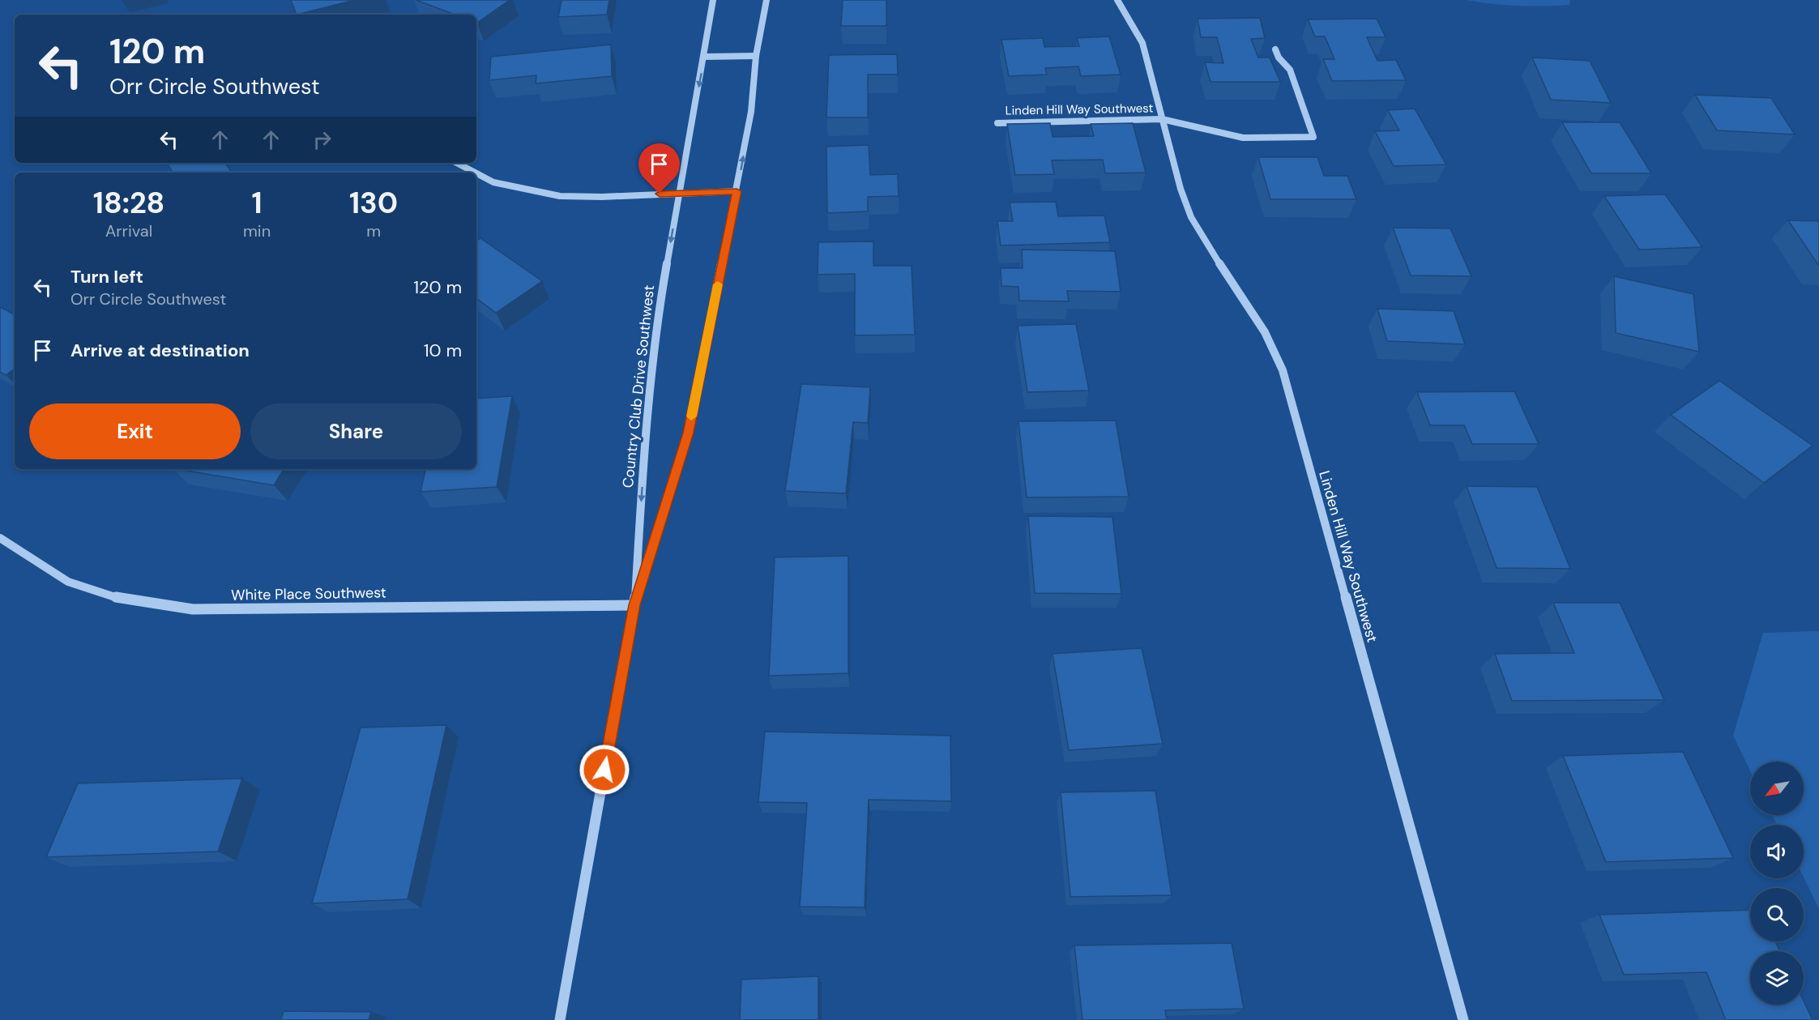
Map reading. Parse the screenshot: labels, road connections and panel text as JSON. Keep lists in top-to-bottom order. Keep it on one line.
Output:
{"streets":{"street":["Linden Hill Way Southwest","Country Club Drive Southwest","White Place Southwest"]},"crossings":[["Country Club Drive Southwest","White Place Southwest"]],"north":"bottom left","page":{"turn":["120 m","Orr Circle Southwest"],"eta":["18:28","Arrival","1","min","130","m"],"list":[{"name":"Turn left","note":"Orr Circle Southwest","value":"120 m"},{"name":"Arrive at destination","value":"10 m"}],"buttons":["Exit","Share"]}}
